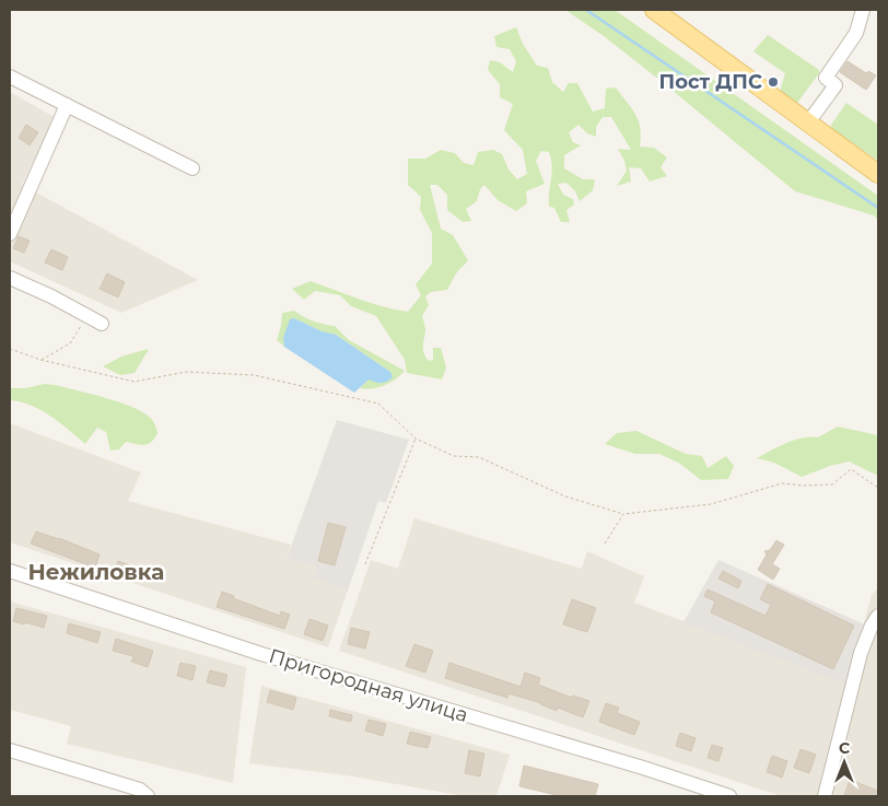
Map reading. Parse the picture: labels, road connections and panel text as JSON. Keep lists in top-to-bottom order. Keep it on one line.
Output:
{"streets":{"street":["Пригородная улица"]},"districts":["Нежиловка"],"places":["Пост ДПС"],"north":"top"}
